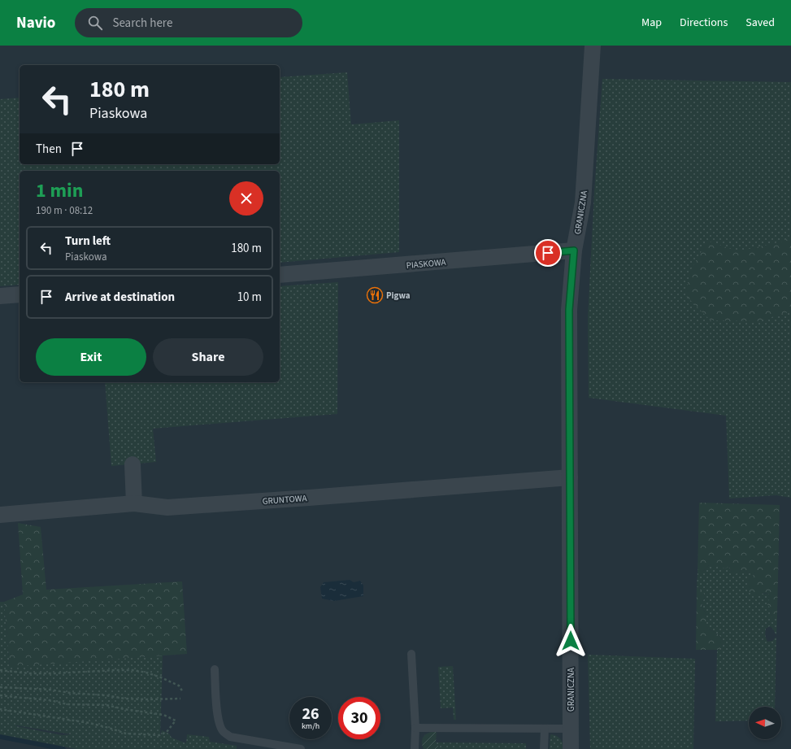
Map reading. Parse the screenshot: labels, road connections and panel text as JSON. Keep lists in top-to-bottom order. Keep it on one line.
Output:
{"streets":{"street":["GRANICZNA","PIASKOWA","GRUNTOWA"]},"crossings":[["GRANICZNA","PIASKOWA"],["GRANICZNA","GRUNTOWA"]],"places":{"restaurant":["Pigwa"]},"north":"left","page":{"header":"Navio","search":"Search here","nav":["Map","Directions","Saved"],"turn":["180 m","Piaskowa"],"then":"Then","heading":["1 min","190 m · 08:12"],"list":[{"name":"Turn left","note":"Piaskowa","value":"180 m"},{"name":"Arrive at destination","value":"10 m"}],"buttons":["Exit","Share"],"speed":"26 km/h","limit":"30"}}
